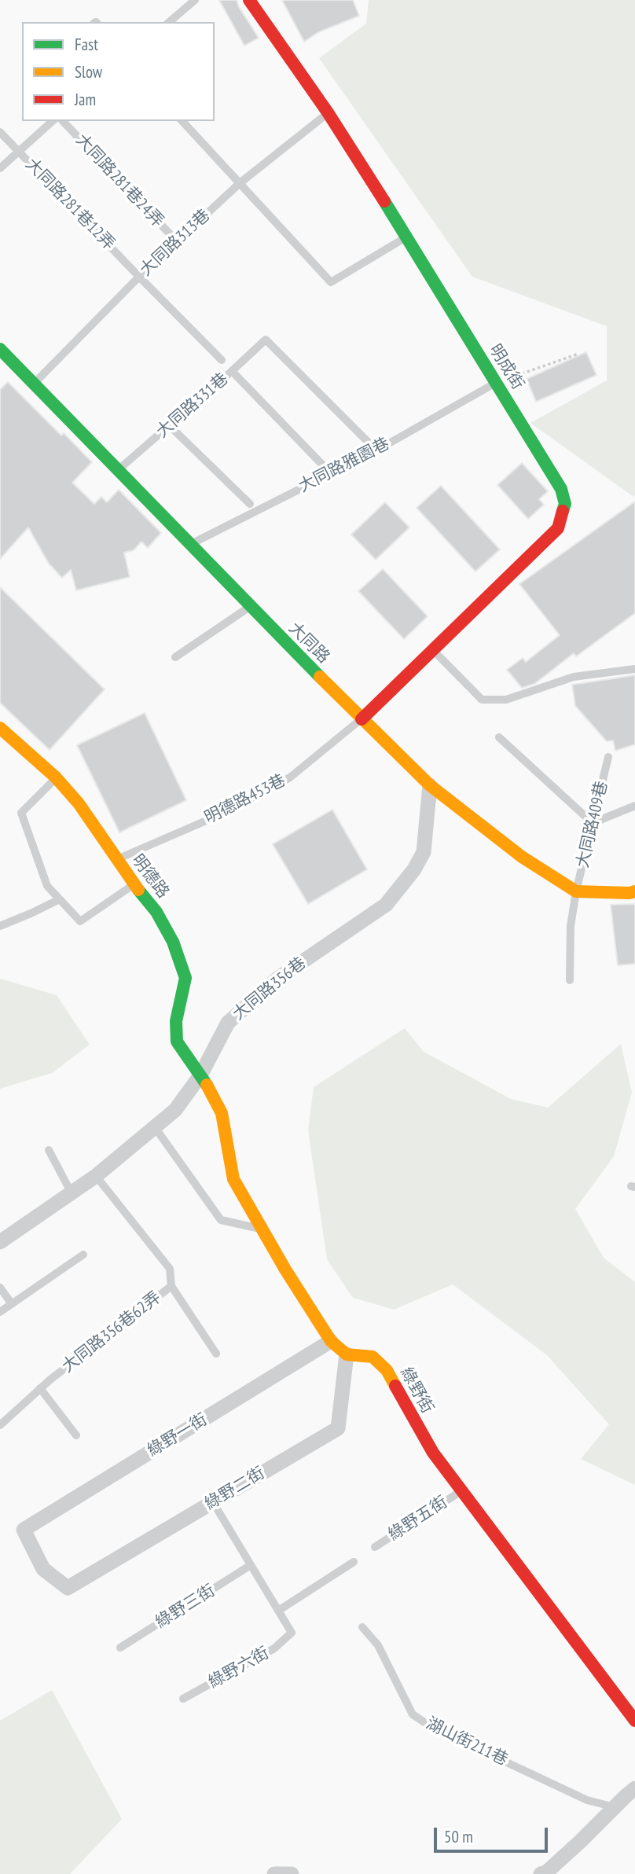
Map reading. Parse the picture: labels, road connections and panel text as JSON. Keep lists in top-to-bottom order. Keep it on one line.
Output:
{"streets":{"street":["明成街","大同路","明德路","大同路356巷","綠野街","綠野一街","綠野二街"],"lane":["大同路281巷24弄","大同路281巷12弄","大同路313巷","大同路331巷","大同路雅園巷","明德路453巷","大同路409巷","大同路356巷62弄","綠野五街","綠野三街","綠野六街","湖山街211巷"]},"crossings":[["大同路281巷24弄","大同路313巷"],["大同路281巷12弄","大同路313巷"],["大同路313巷","明成街"],["大同路313巷","大同路"],["明成街","大同路雅園巷"],["明成街","大同路"],["明成街","明德路453巷"],["大同路331巷","大同路雅園巷"],["大同路331巷","大同路"],["大同路雅園巷","大同路"],["大同路","明德路453巷"],["大同路","大同路409巷"],["大同路","大同路356巷"],["明德路453巷","明德路"],["明德路","大同路356巷"],["大同路356巷","大同路356巷62弄"],["綠野街","綠野二街"],["綠野街","綠野五街"],["綠野一街","綠野二街"]],"legend":["Fast","Slow","Jam"],"scale_bar":"50 m"}
